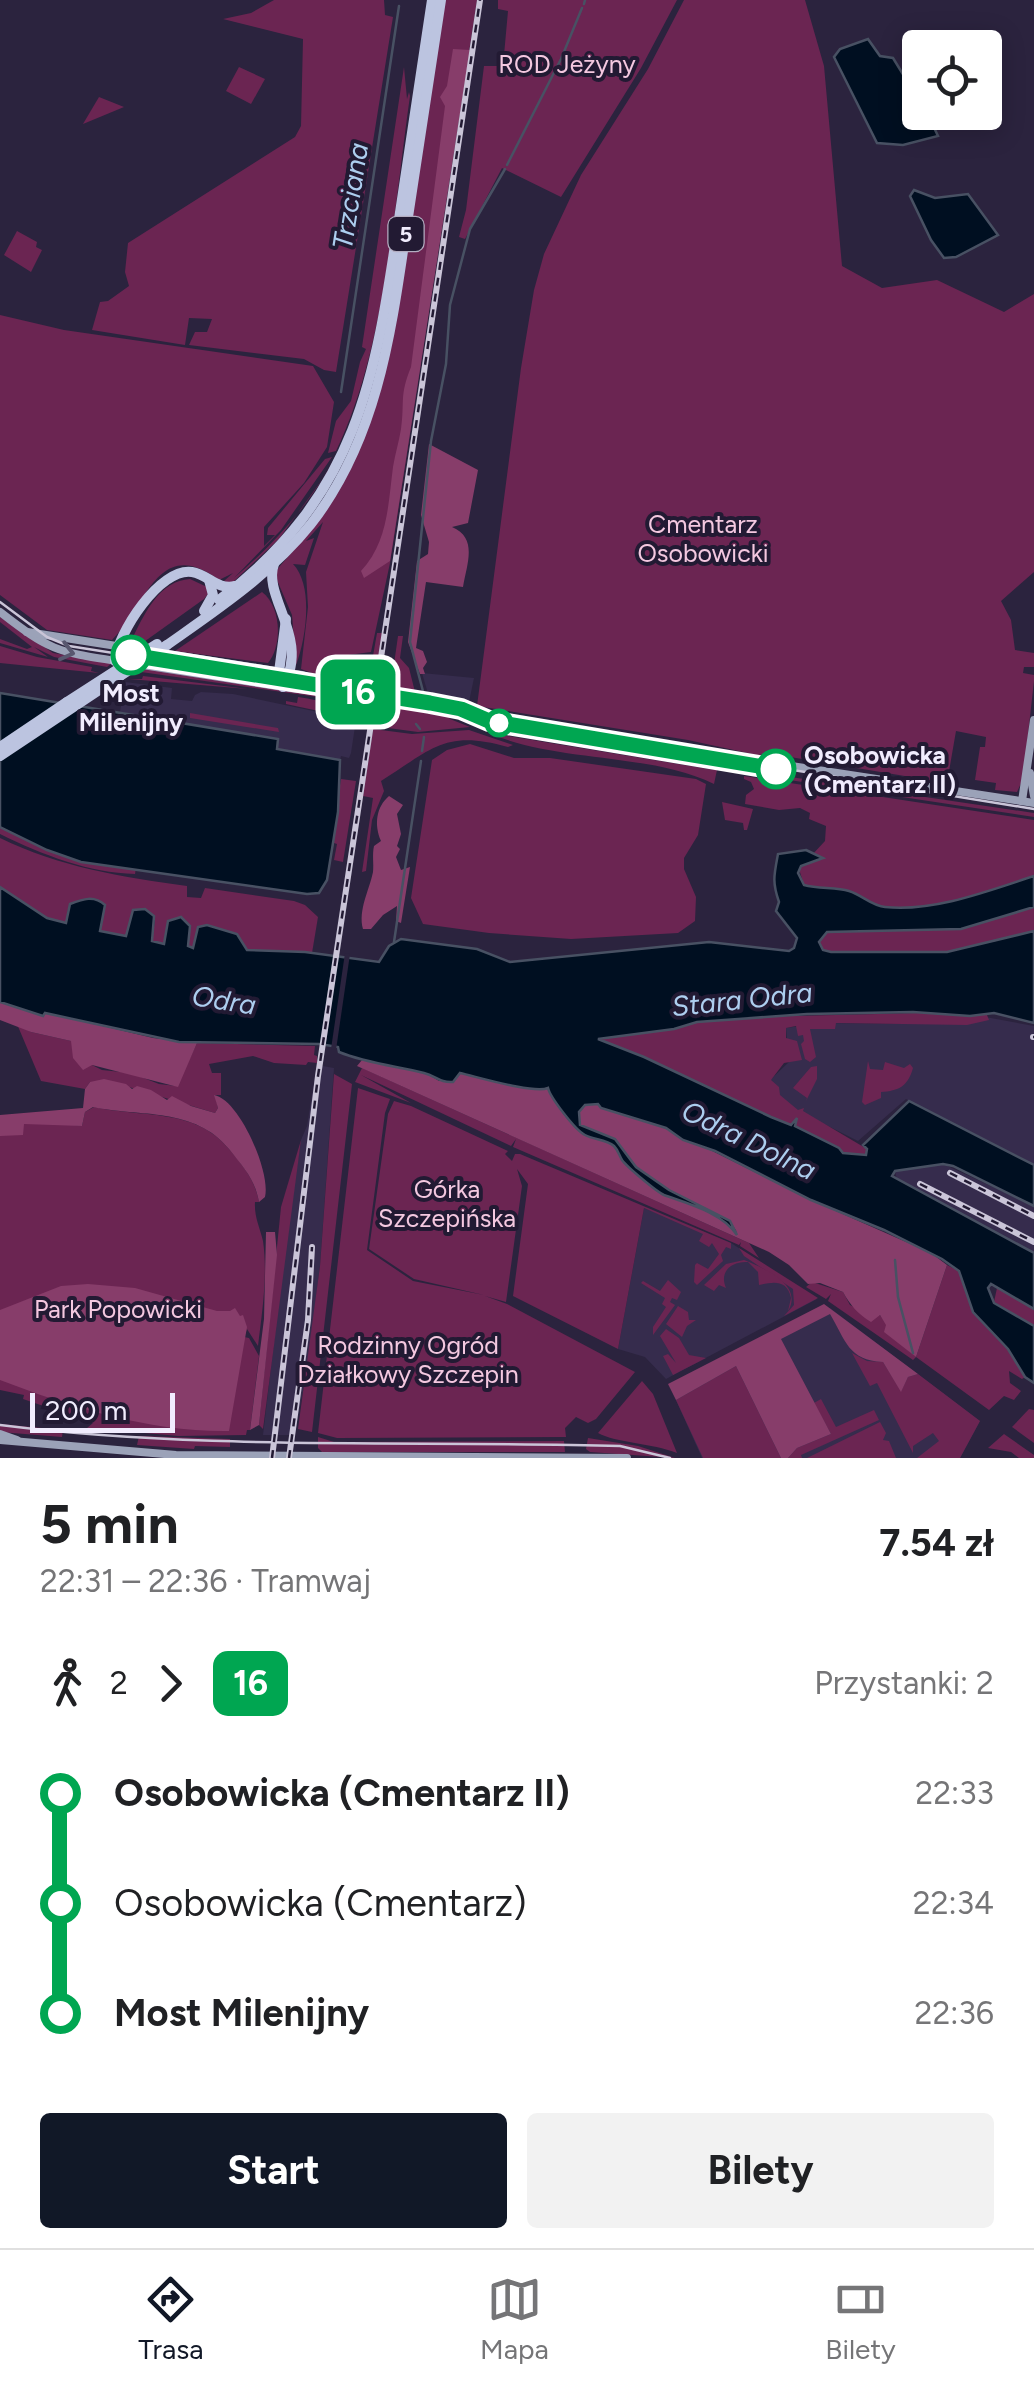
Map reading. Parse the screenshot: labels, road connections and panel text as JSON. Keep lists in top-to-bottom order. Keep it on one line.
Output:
{"streets":{"main road":["5"]},"water":["Trzciana","Stara Odra","Odra","Odra Dolna"],"parks":["ROD Jeżyny","Cmentarz Osobowicki","Górka Szczepińska","Park Popowicki","Rodzinny Ogród Działkowy Szczepin"],"places":["Most Milenijny","Osobowicka (Cmentarz II)"],"lines":["tram line 16"],"scale_bar":"200 m","page":{"on_map":"16","scale":"200 m","heading":["5 min","22:31 – 22:36 · Tramwaj","7.54 zł"],"legs":["2","16","Przystanki: 2"],"list":[{"name":"Osobowicka (Cmentarz II)","value":"22:33"},{"name":"Osobowicka (Cmentarz)","value":"22:34"},{"name":"Most Milenijny","value":"22:36"}],"buttons":["Start","Bilety"],"tabs":["Trasa","Mapa","Bilety"]}}
